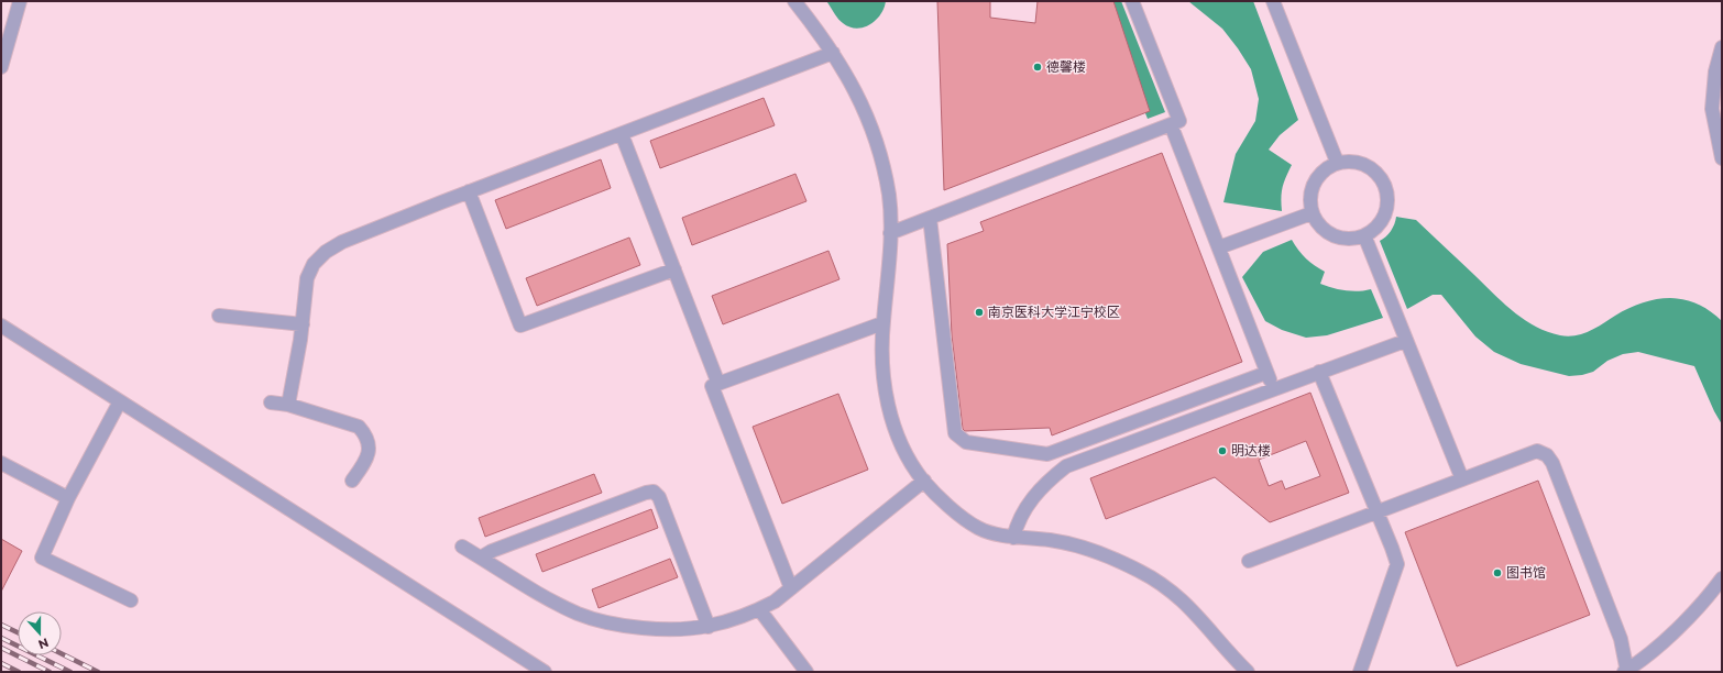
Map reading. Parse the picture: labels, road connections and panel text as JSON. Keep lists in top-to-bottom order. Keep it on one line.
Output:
{"places":["德馨楼","南京医科大学江宁校区","明达楼","图书馆"],"north":"bottom"}
